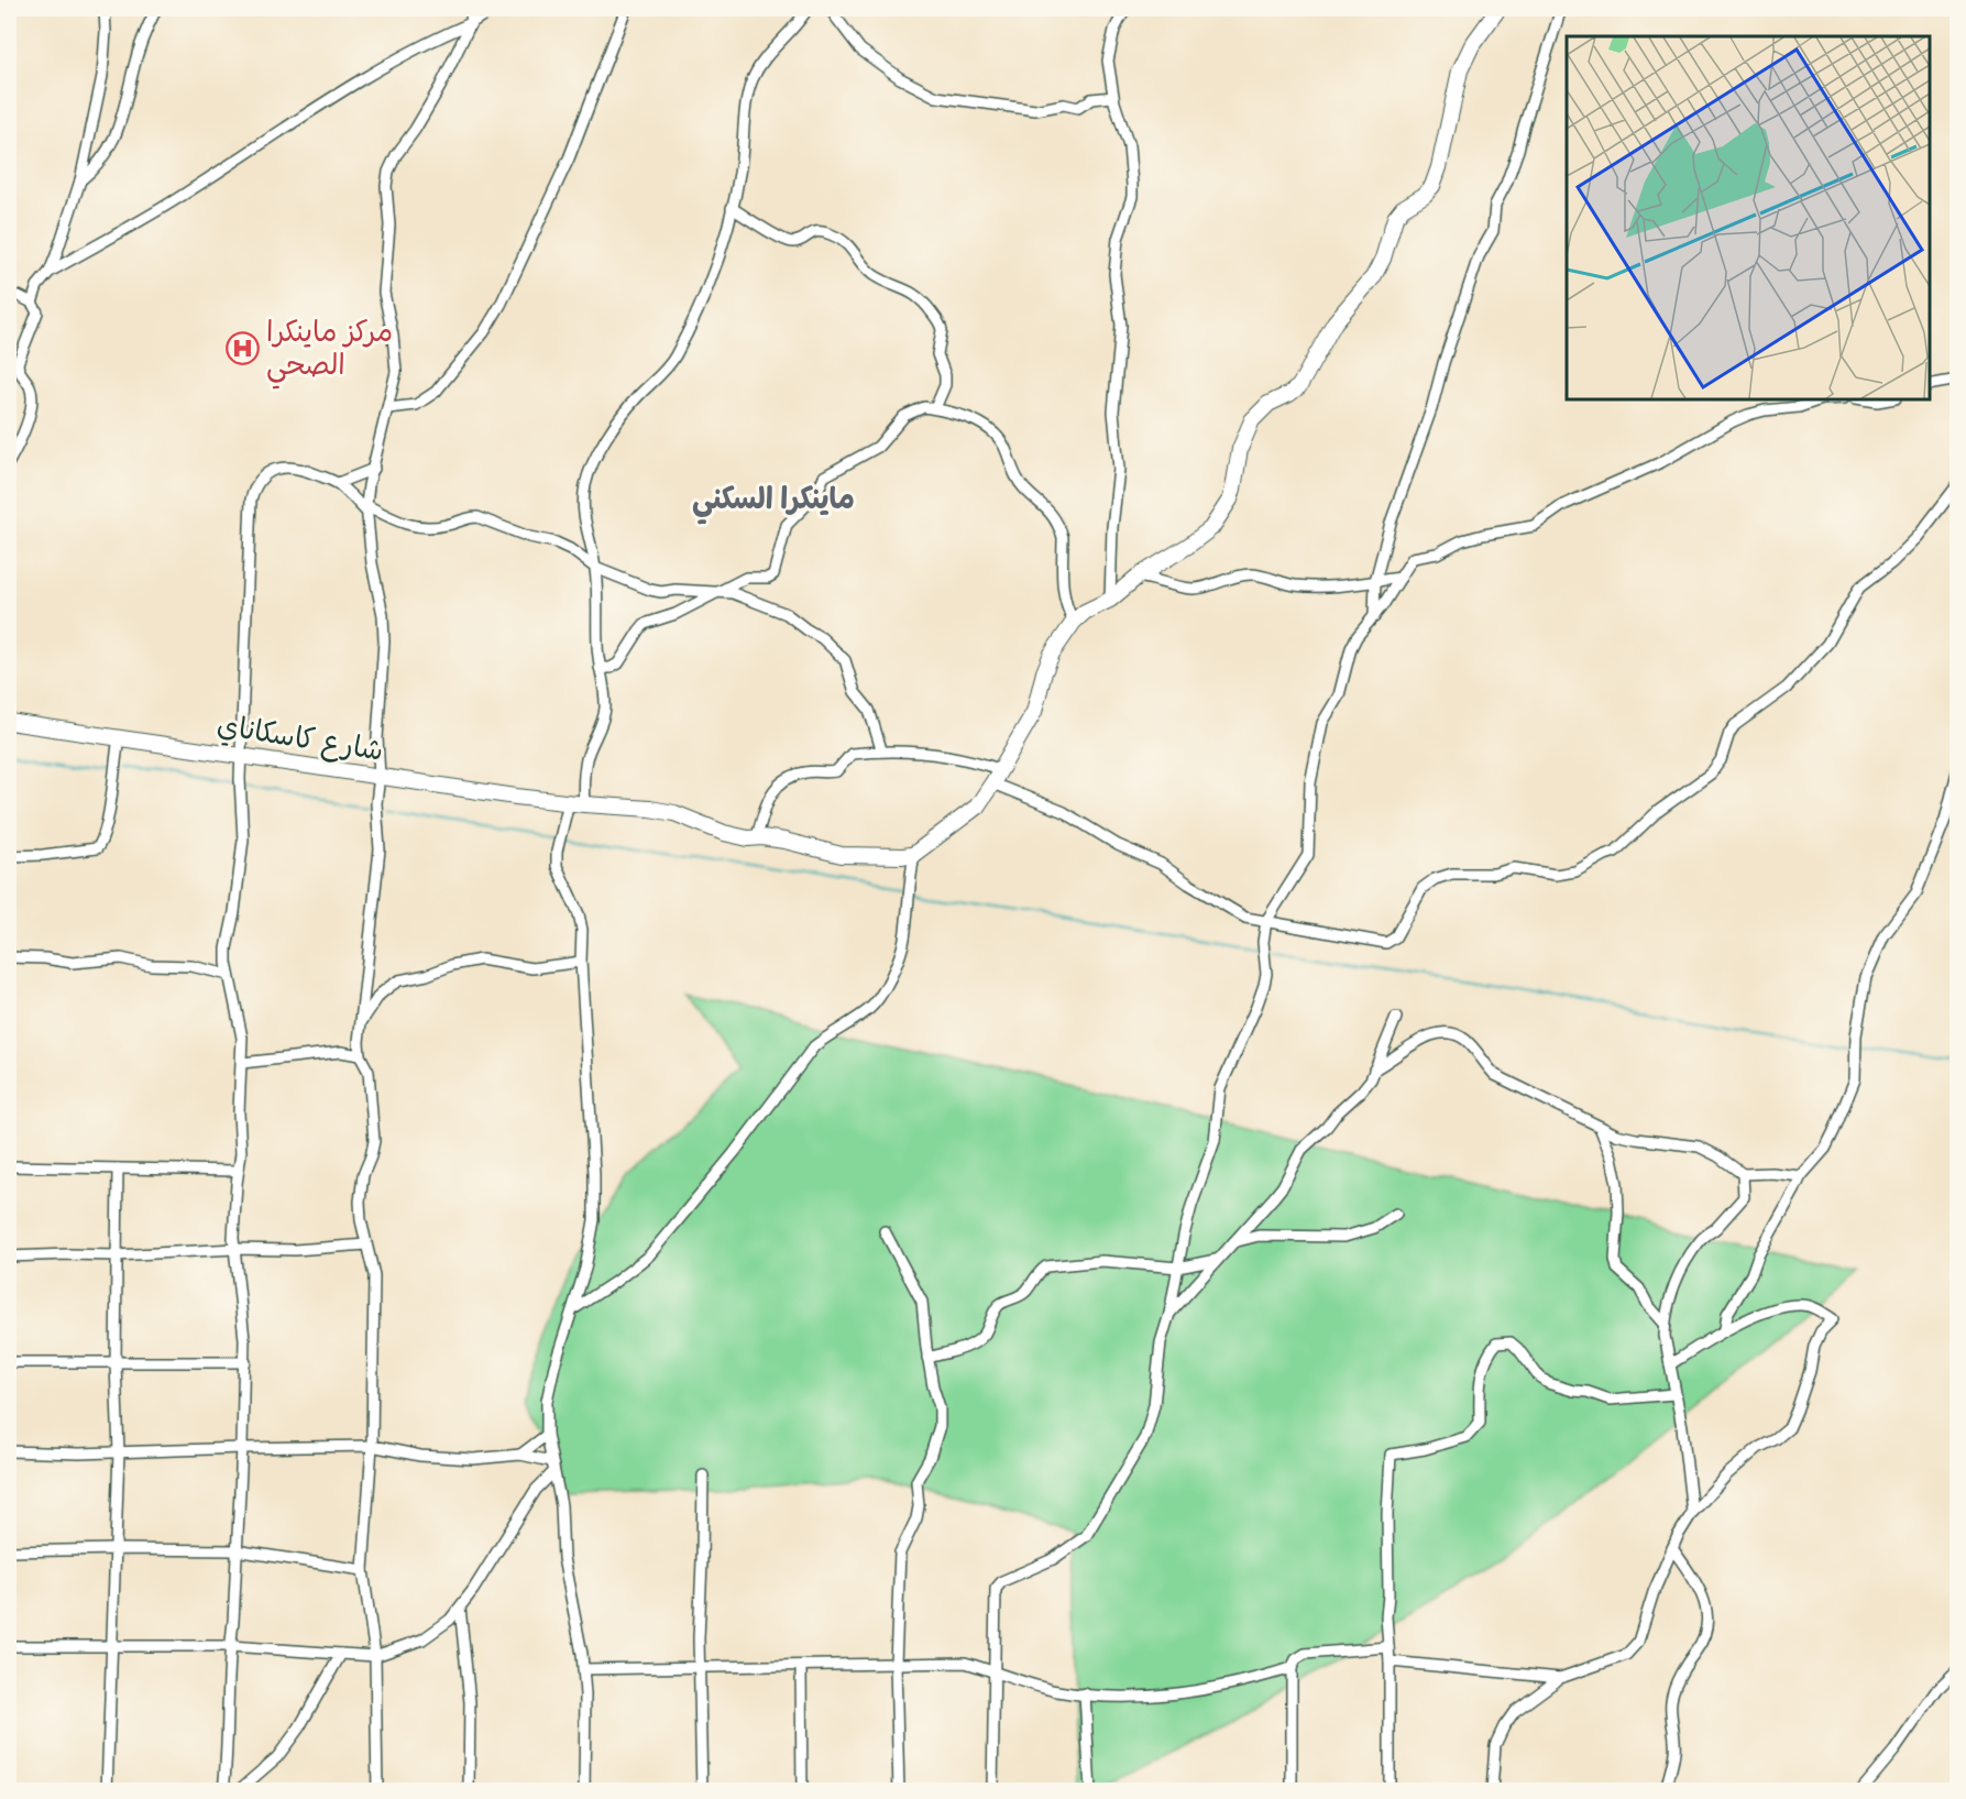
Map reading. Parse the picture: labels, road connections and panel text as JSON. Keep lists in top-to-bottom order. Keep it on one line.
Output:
{"streets":{"street":["شارع كاسكاناي"]},"districts":["ماينكرا السكني"],"places":{"hospital":["مركز ماينكرا الصحي"]}}
